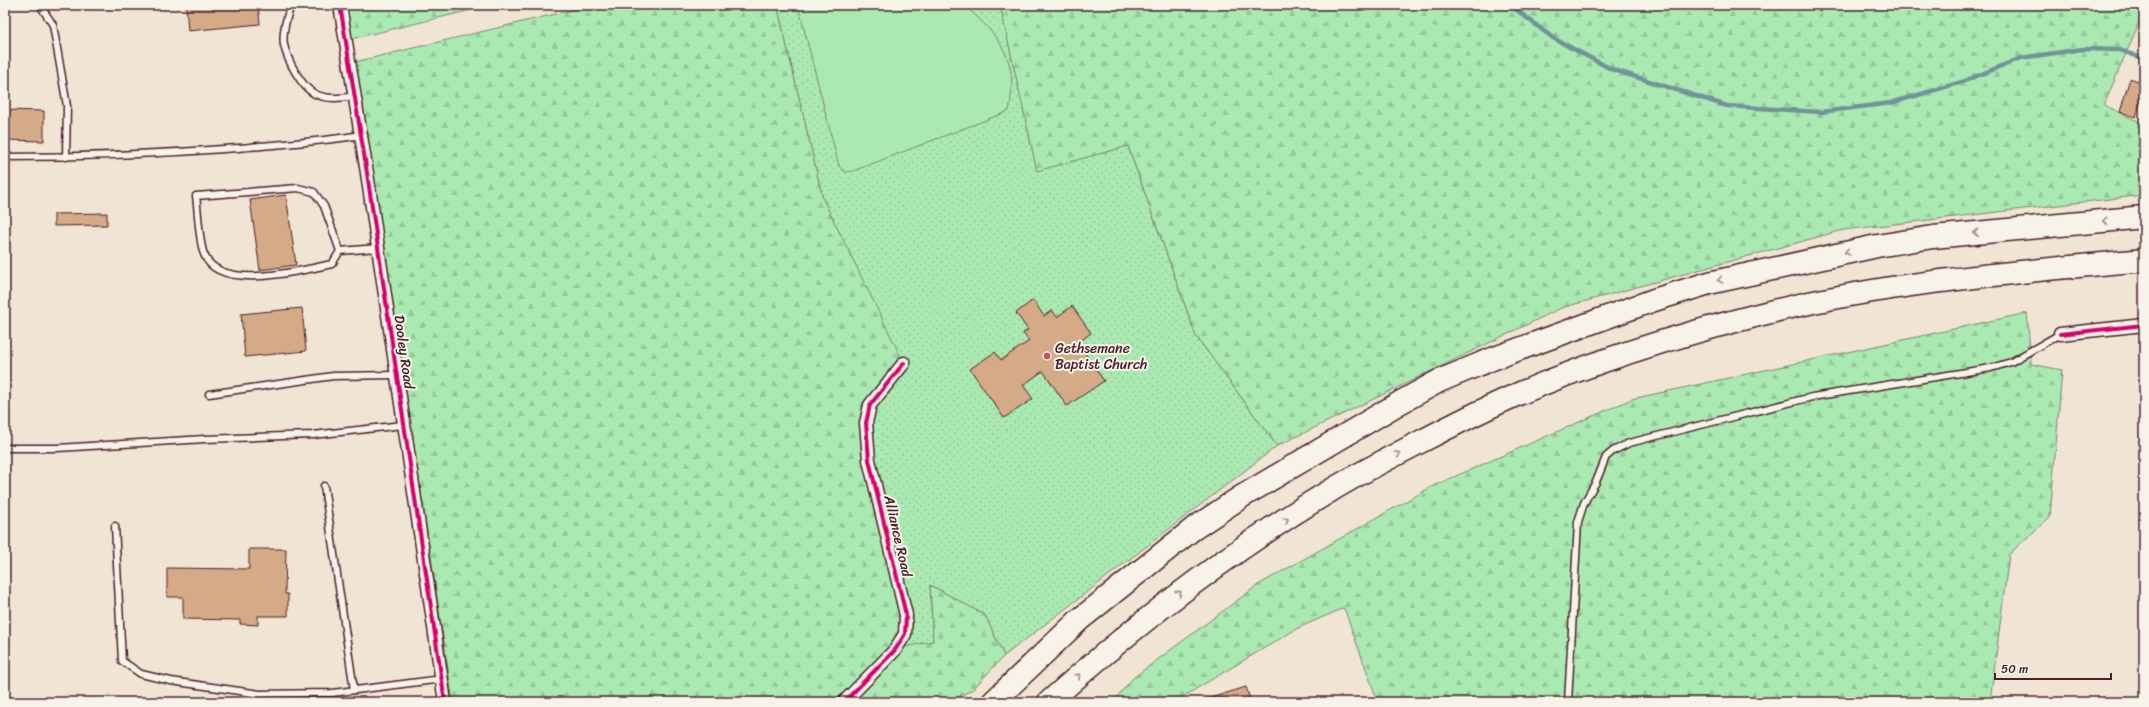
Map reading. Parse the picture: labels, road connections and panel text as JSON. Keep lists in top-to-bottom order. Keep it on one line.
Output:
{"streets":{"street":["Dooley Road","Alliance Road"]},"places":["Gethsemane Baptist Church"],"scale_bar":"50 m"}
